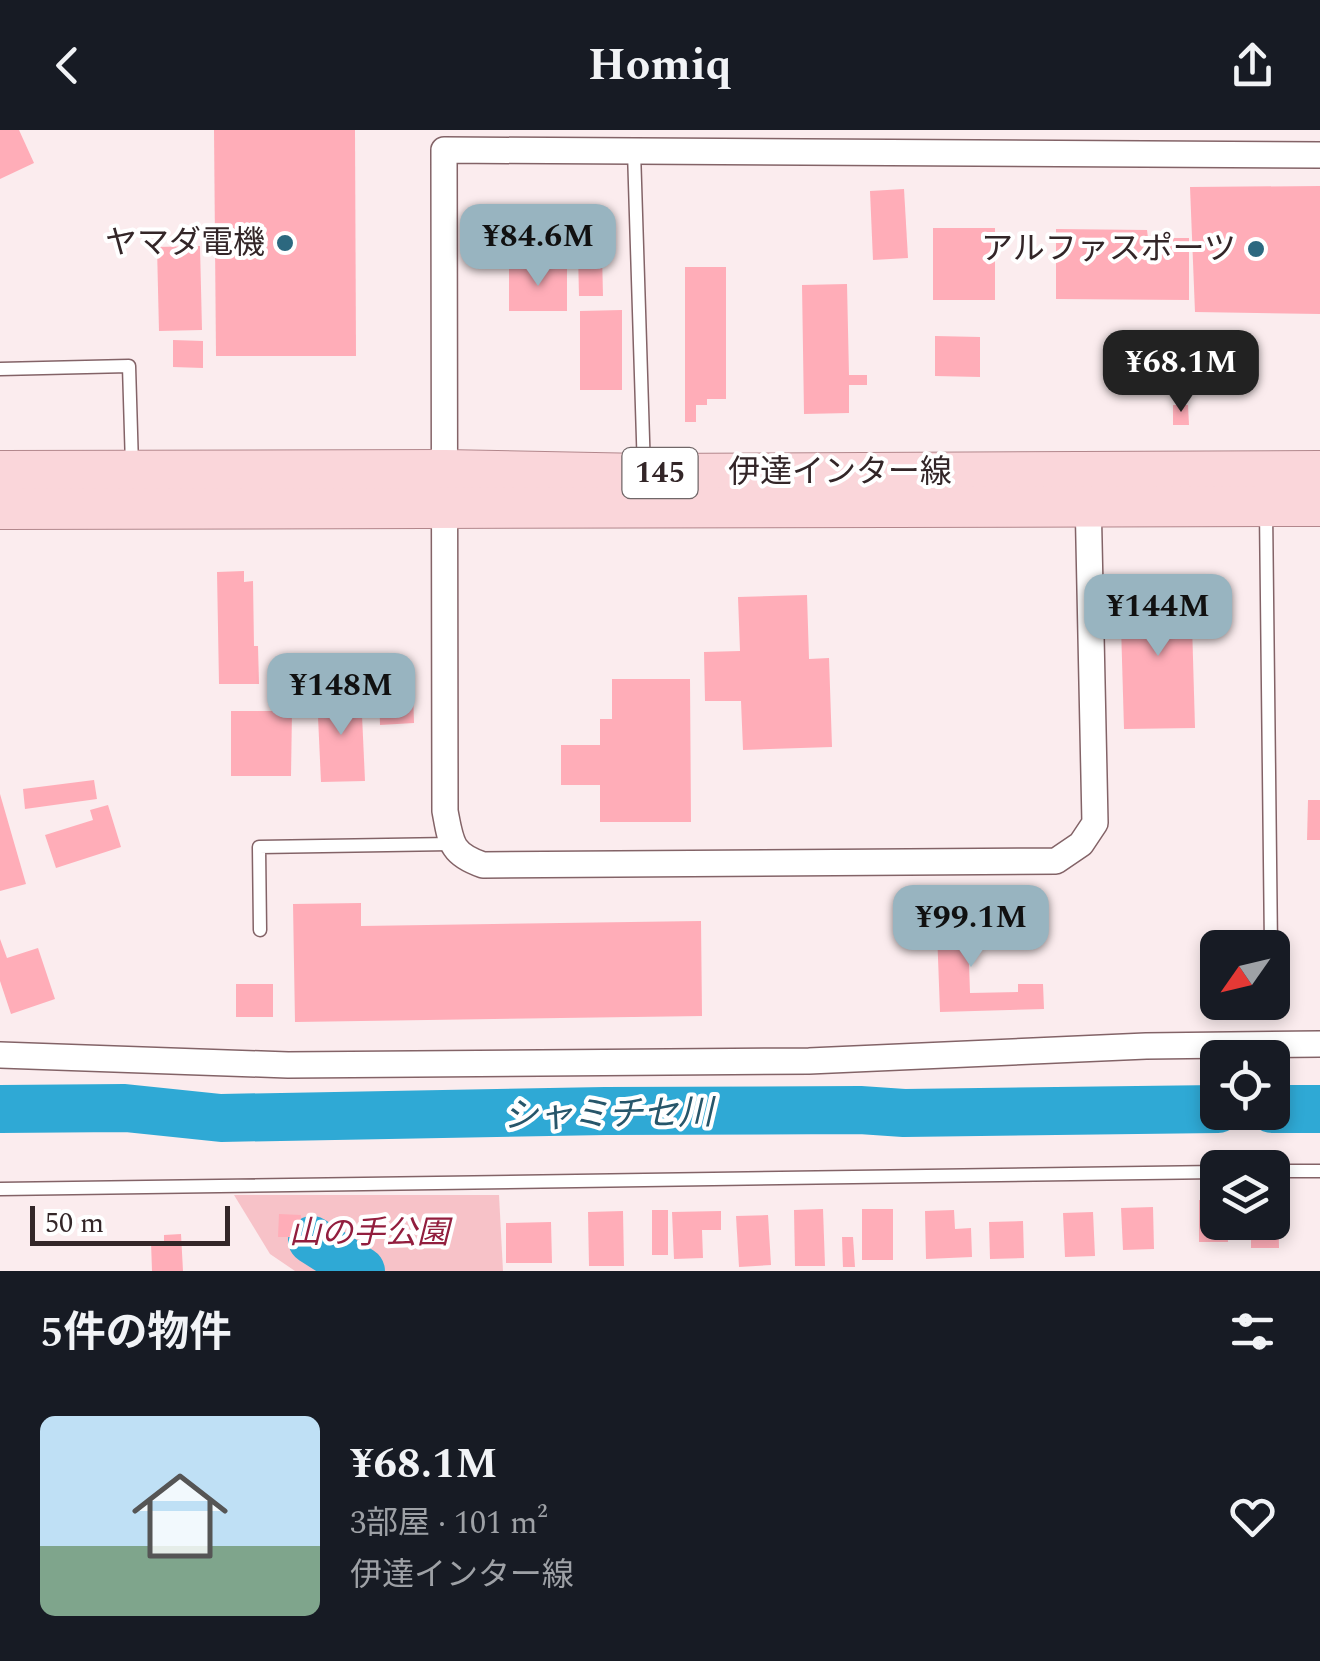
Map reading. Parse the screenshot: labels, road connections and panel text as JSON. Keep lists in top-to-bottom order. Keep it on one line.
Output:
{"streets":{"main road":["伊達インター線","145"]},"water":["シャミチセ川"],"parks":["山の手公園"],"places":["ヤマダ電機","アルファスポーツ"],"scale_bar":"50 m","north":"bottom left","page":{"header":"Homiq","price":["¥84.6M","¥68.1M","¥144M","¥148M","¥99.1M"],"scale":"50 m","heading":"5件の物件","list":[{"name":"¥68.1M","note":"3部屋 · 101 m² · 伊達インター線"}]}}
